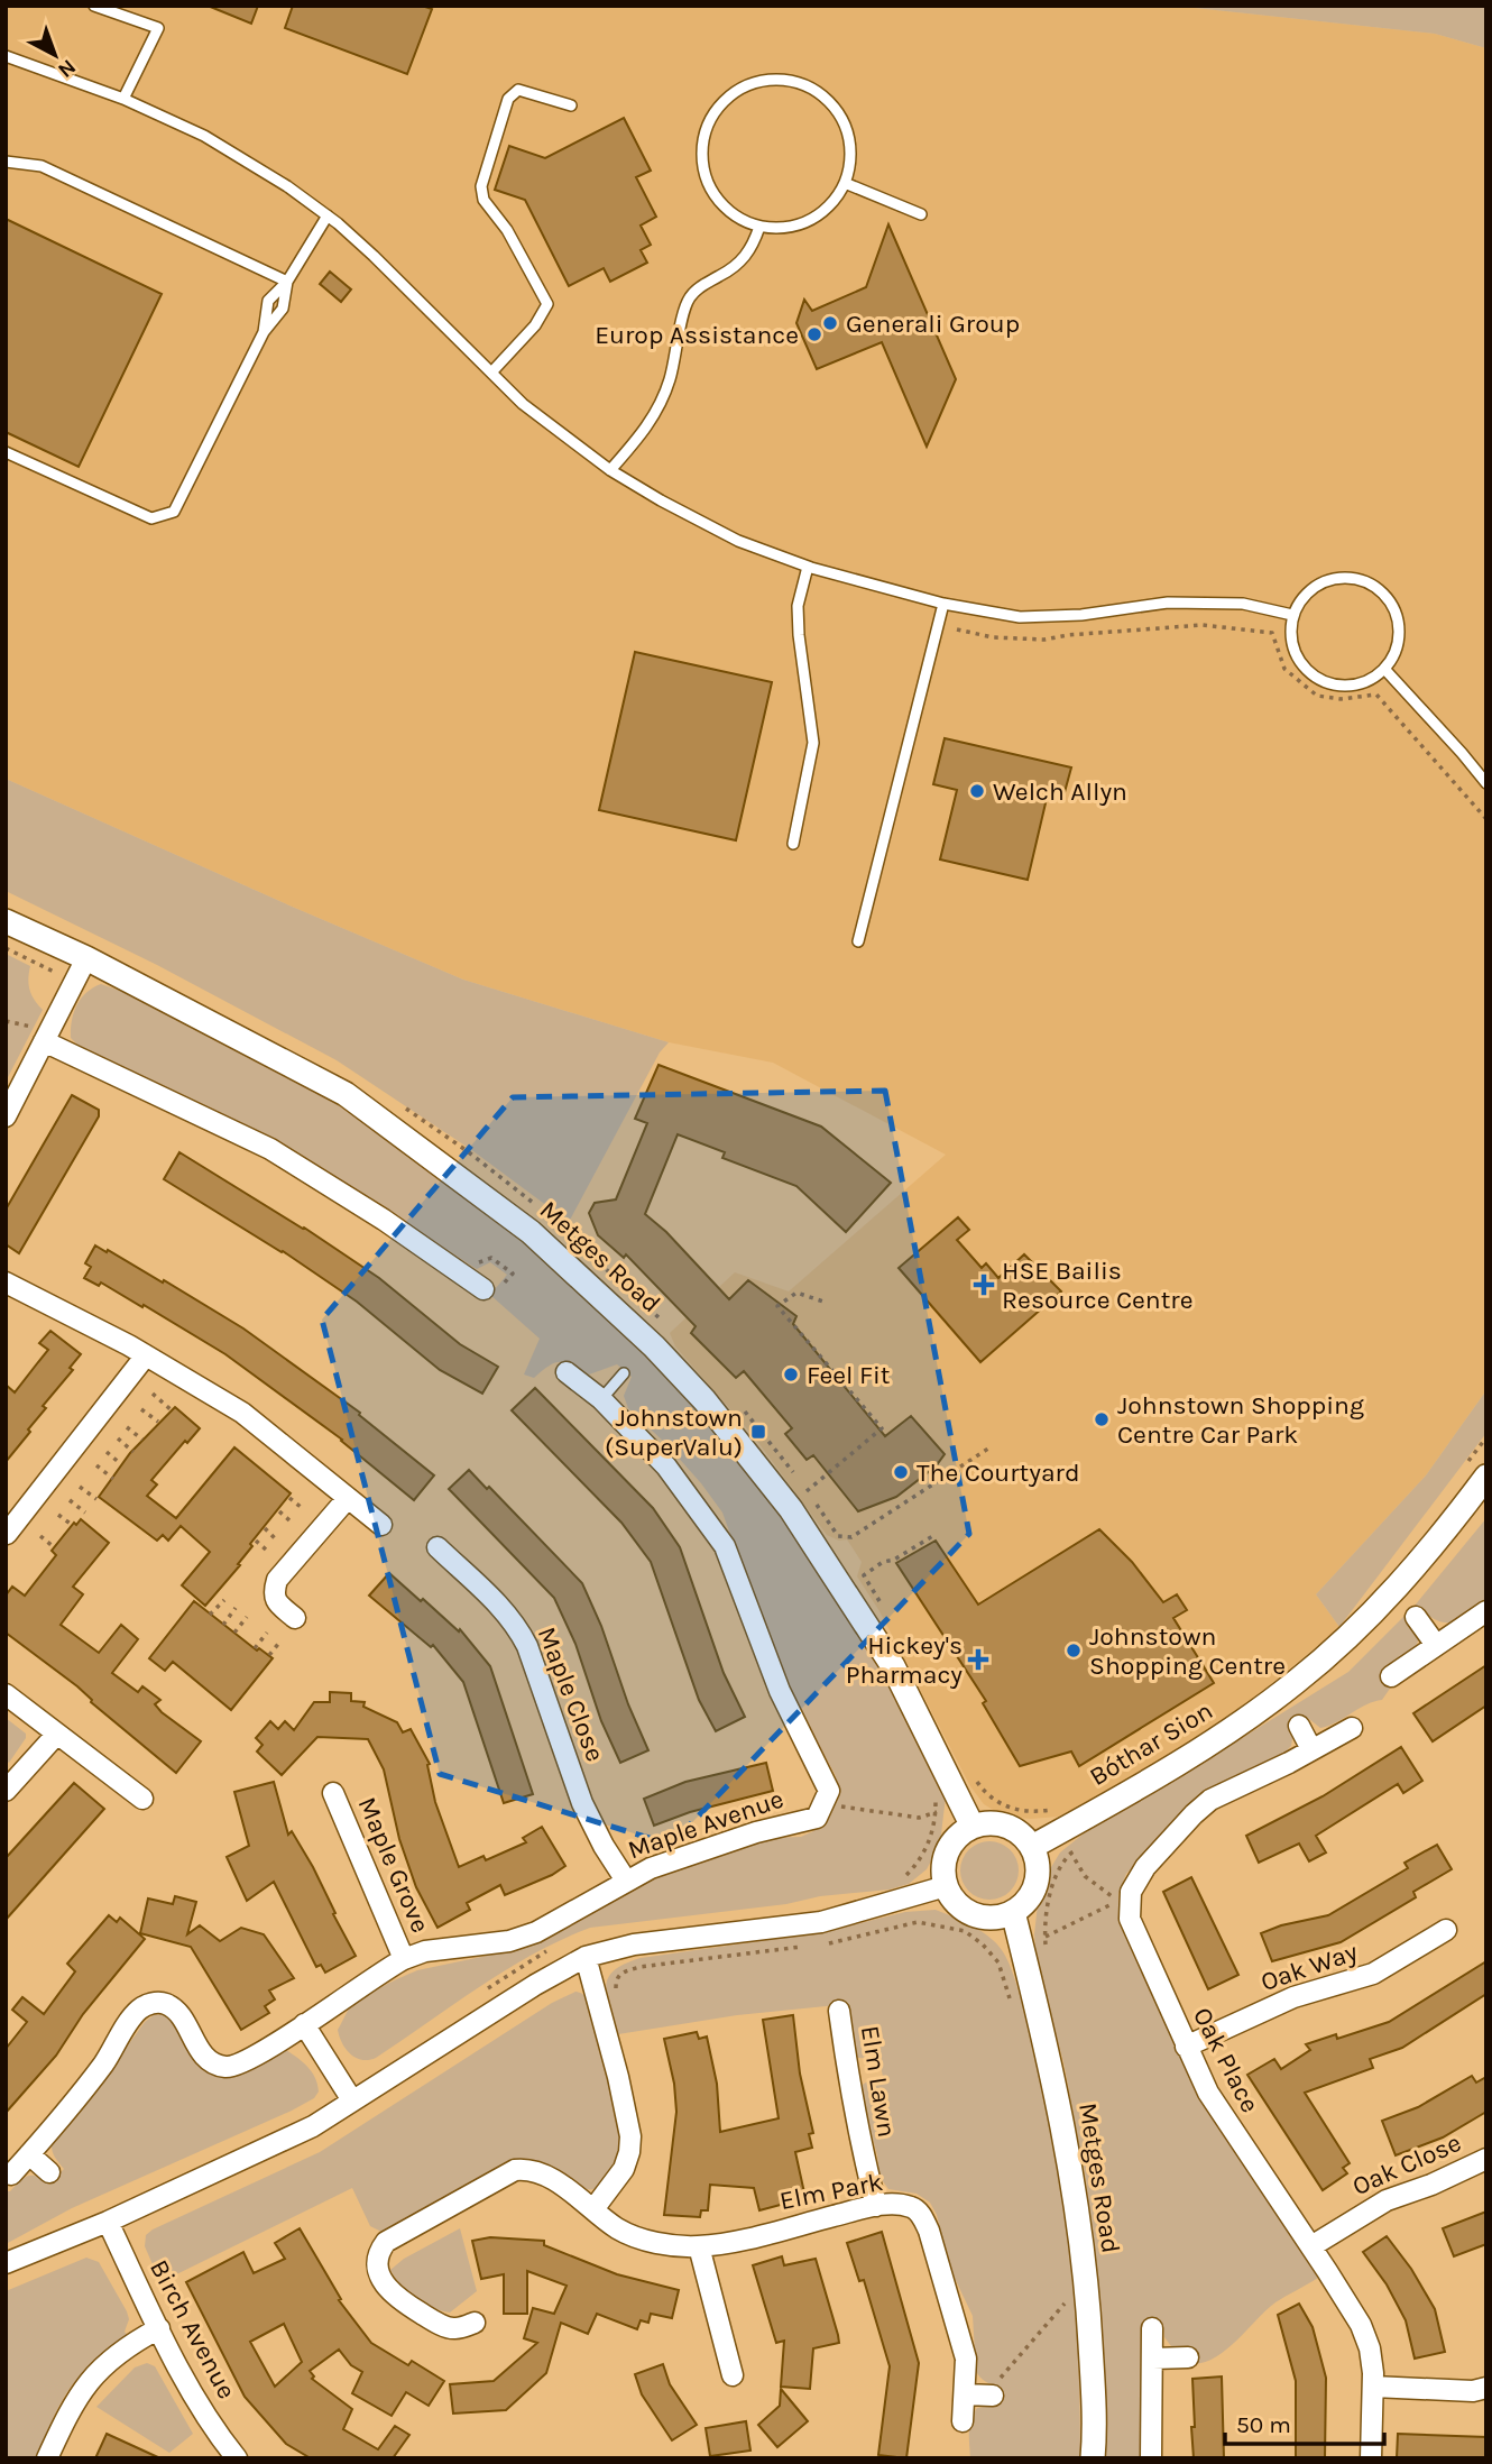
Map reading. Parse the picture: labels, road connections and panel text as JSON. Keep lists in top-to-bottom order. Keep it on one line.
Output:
{"streets":{"street":["Metges Road","Maple Close","Bóthar Sion","Maple Avenue","Maple Grove","Oak Way","Oak Place","Elm Lawn","Oak Close","Elm Park","Birch Avenue"]},"crossings":[["Metges Road","Bóthar Sion"],["Maple Close","Maple Avenue"],["Maple Avenue","Maple Grove"],["Oak Way","Oak Place"],["Oak Place","Oak Close"],["Elm Lawn","Elm Park"]],"places":{"other":["Generali Group","Europ Assistance","Welch Allyn","Feel Fit","Johnstown Shopping Centre Car Park","The Courtyard","Johnstown Shopping Centre"],"health":["HSE Bailis Resource Centre","Hickey's Pharmacy"],"transit":["Johnstown (SuperValu)"]},"scale_bar":"50 m","north":"bottom right"}
